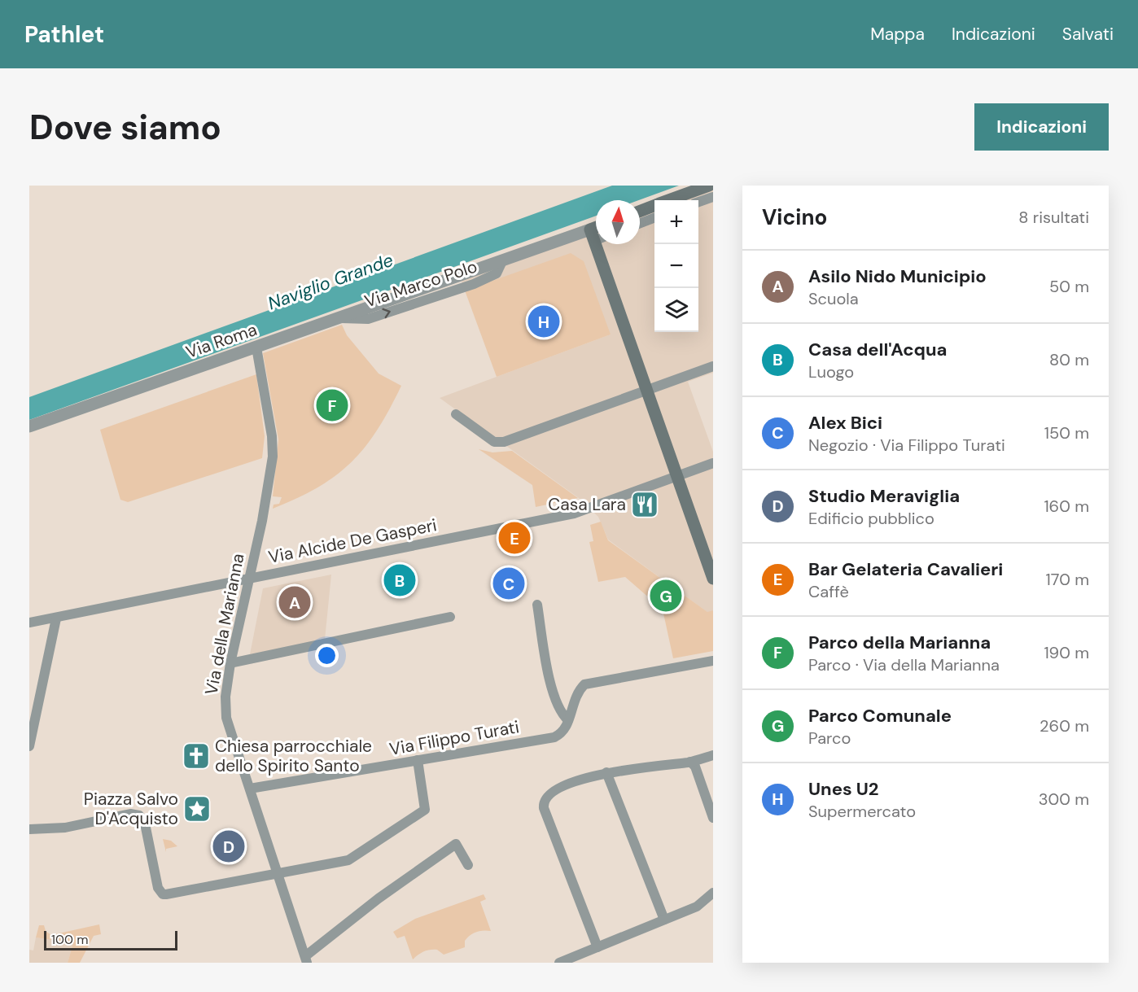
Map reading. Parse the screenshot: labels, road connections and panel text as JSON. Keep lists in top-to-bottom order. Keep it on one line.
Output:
{"streets":{"street":["Via Roma","Via Alcide De Gasperi","Via della Marianna","Via Filippo Turati"]},"crossings":[["Via Roma","Via della Marianna"],["Via Alcide De Gasperi","Via della Marianna"],["Via della Marianna","Via Filippo Turati"]],"water":["Naviglio Grande"],"places":{"restaurant":["Casa Lara"],"church":["Chiesa parrocchiale dello Spirito Santo"],"place":["Piazza Salvo D'Acquisto"]},"scale_bar":"100 m","north":"top","page":{"header":"Pathlet","nav":["Mappa","Indicazioni","Salvati"],"buttons":"Indicazioni","title":"Dove siamo","heading":["Vicino","8 risultati"],"map_buttons":["+","−"],"list":[{"mark":"A","name":"Asilo Nido Municipio","note":"Scuola","value":"50 m"},{"mark":"B","name":"Casa dell'Acqua","note":"Luogo","value":"80 m"},{"mark":"C","name":"Alex Bici","note":"Negozio · Via Filippo Turati","value":"150 m"},{"mark":"D","name":"Studio Meraviglia","note":"Edificio pubblico","value":"160 m"},{"mark":"E","name":"Bar Gelateria Cavalieri","note":"Caffè","value":"170 m"},{"mark":"F","name":"Parco della Marianna","note":"Parco · Via della Marianna","value":"190 m"},{"mark":"G","name":"Parco Comunale","note":"Parco","value":"260 m"},{"mark":"H","name":"Unes U2","note":"Supermercato","value":"300 m"}],"pins":["H","F","E","B","C","G","A","D"],"scale":"100 m"}}
